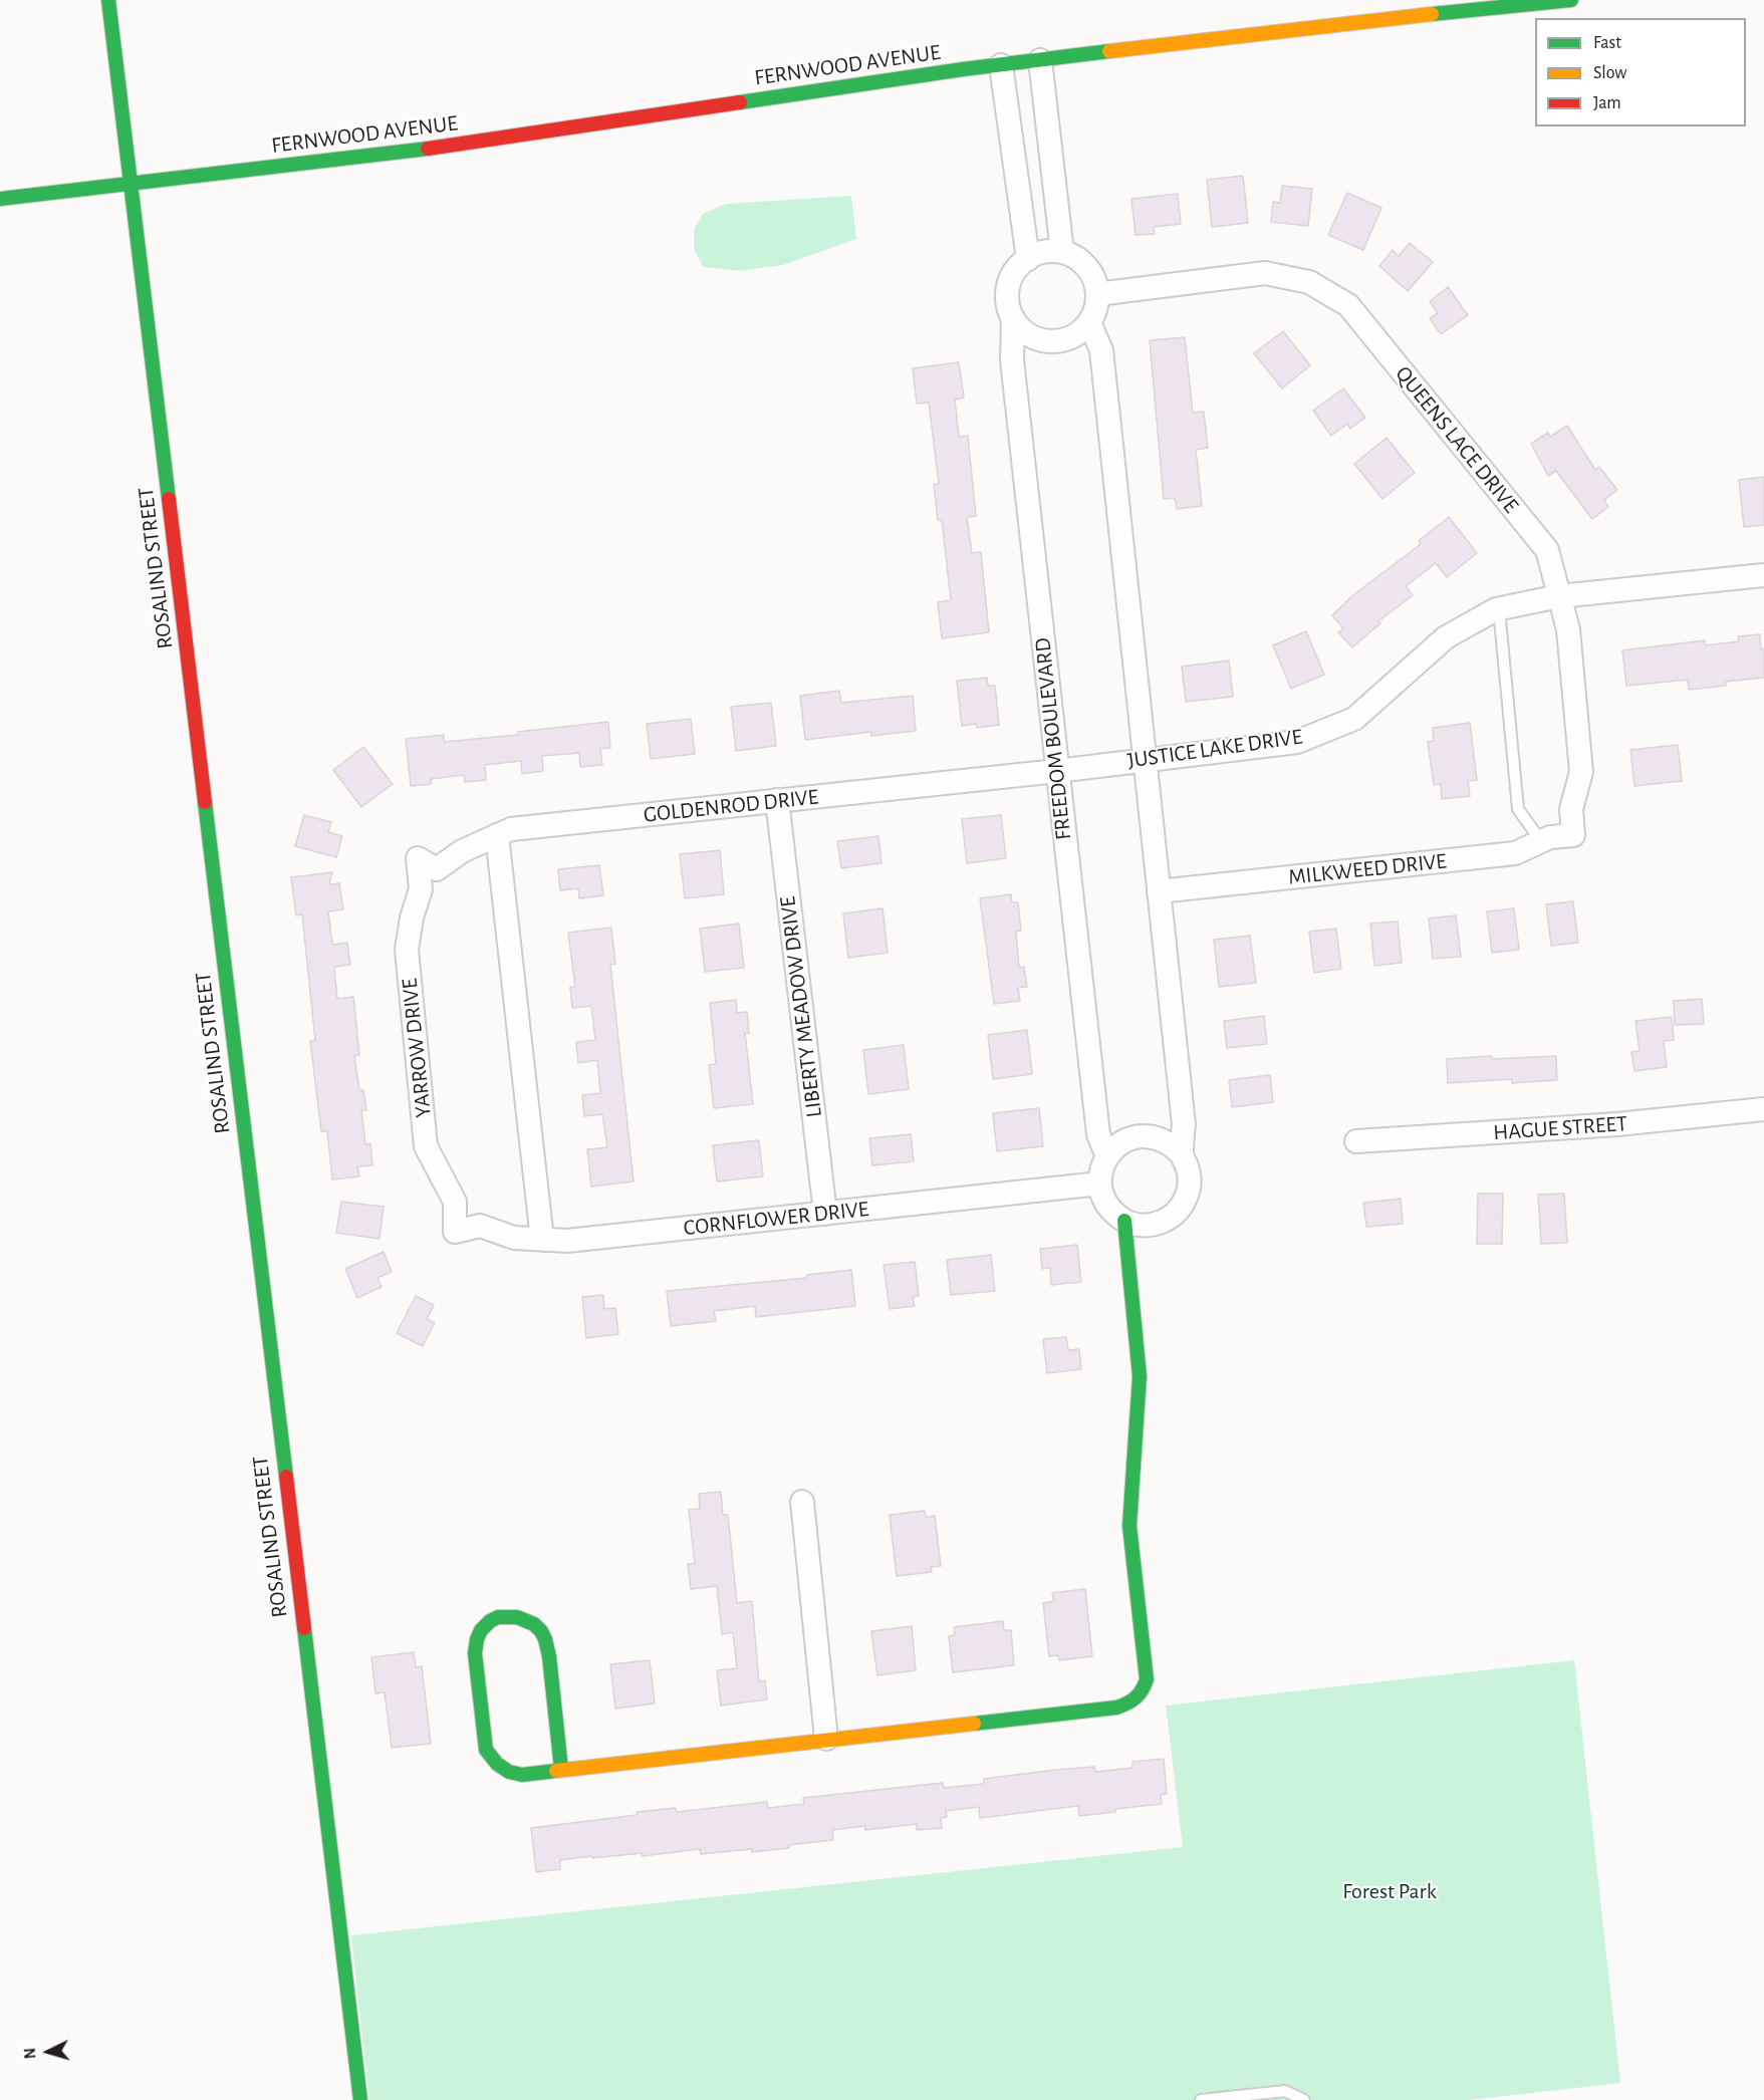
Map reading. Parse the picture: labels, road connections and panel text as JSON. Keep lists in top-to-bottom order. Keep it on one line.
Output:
{"streets":{"street":["FERNWOOD AVENUE","QUEENS LACE DRIVE","ROSALIND STREET","FREEDOM BOULEVARD","JUSTICE LAKE DRIVE","GOLDENROD DRIVE","MILKWEED DRIVE","LIBERTY MEADOW DRIVE","YARROW DRIVE","HAGUE STREET","CORNFLOWER DRIVE"]},"crossings":[["FERNWOOD AVENUE","ROSALIND STREET"],["QUEENS LACE DRIVE","FREEDOM BOULEVARD"],["QUEENS LACE DRIVE","JUSTICE LAKE DRIVE"],["QUEENS LACE DRIVE","MILKWEED DRIVE"],["FREEDOM BOULEVARD","JUSTICE LAKE DRIVE"],["FREEDOM BOULEVARD","GOLDENROD DRIVE"],["FREEDOM BOULEVARD","CORNFLOWER DRIVE"],["JUSTICE LAKE DRIVE","GOLDENROD DRIVE"],["GOLDENROD DRIVE","LIBERTY MEADOW DRIVE"],["GOLDENROD DRIVE","YARROW DRIVE"],["LIBERTY MEADOW DRIVE","CORNFLOWER DRIVE"],["YARROW DRIVE","CORNFLOWER DRIVE"]],"parks":["Forest Park"],"legend":["Fast","Slow","Jam"],"north":"left"}
